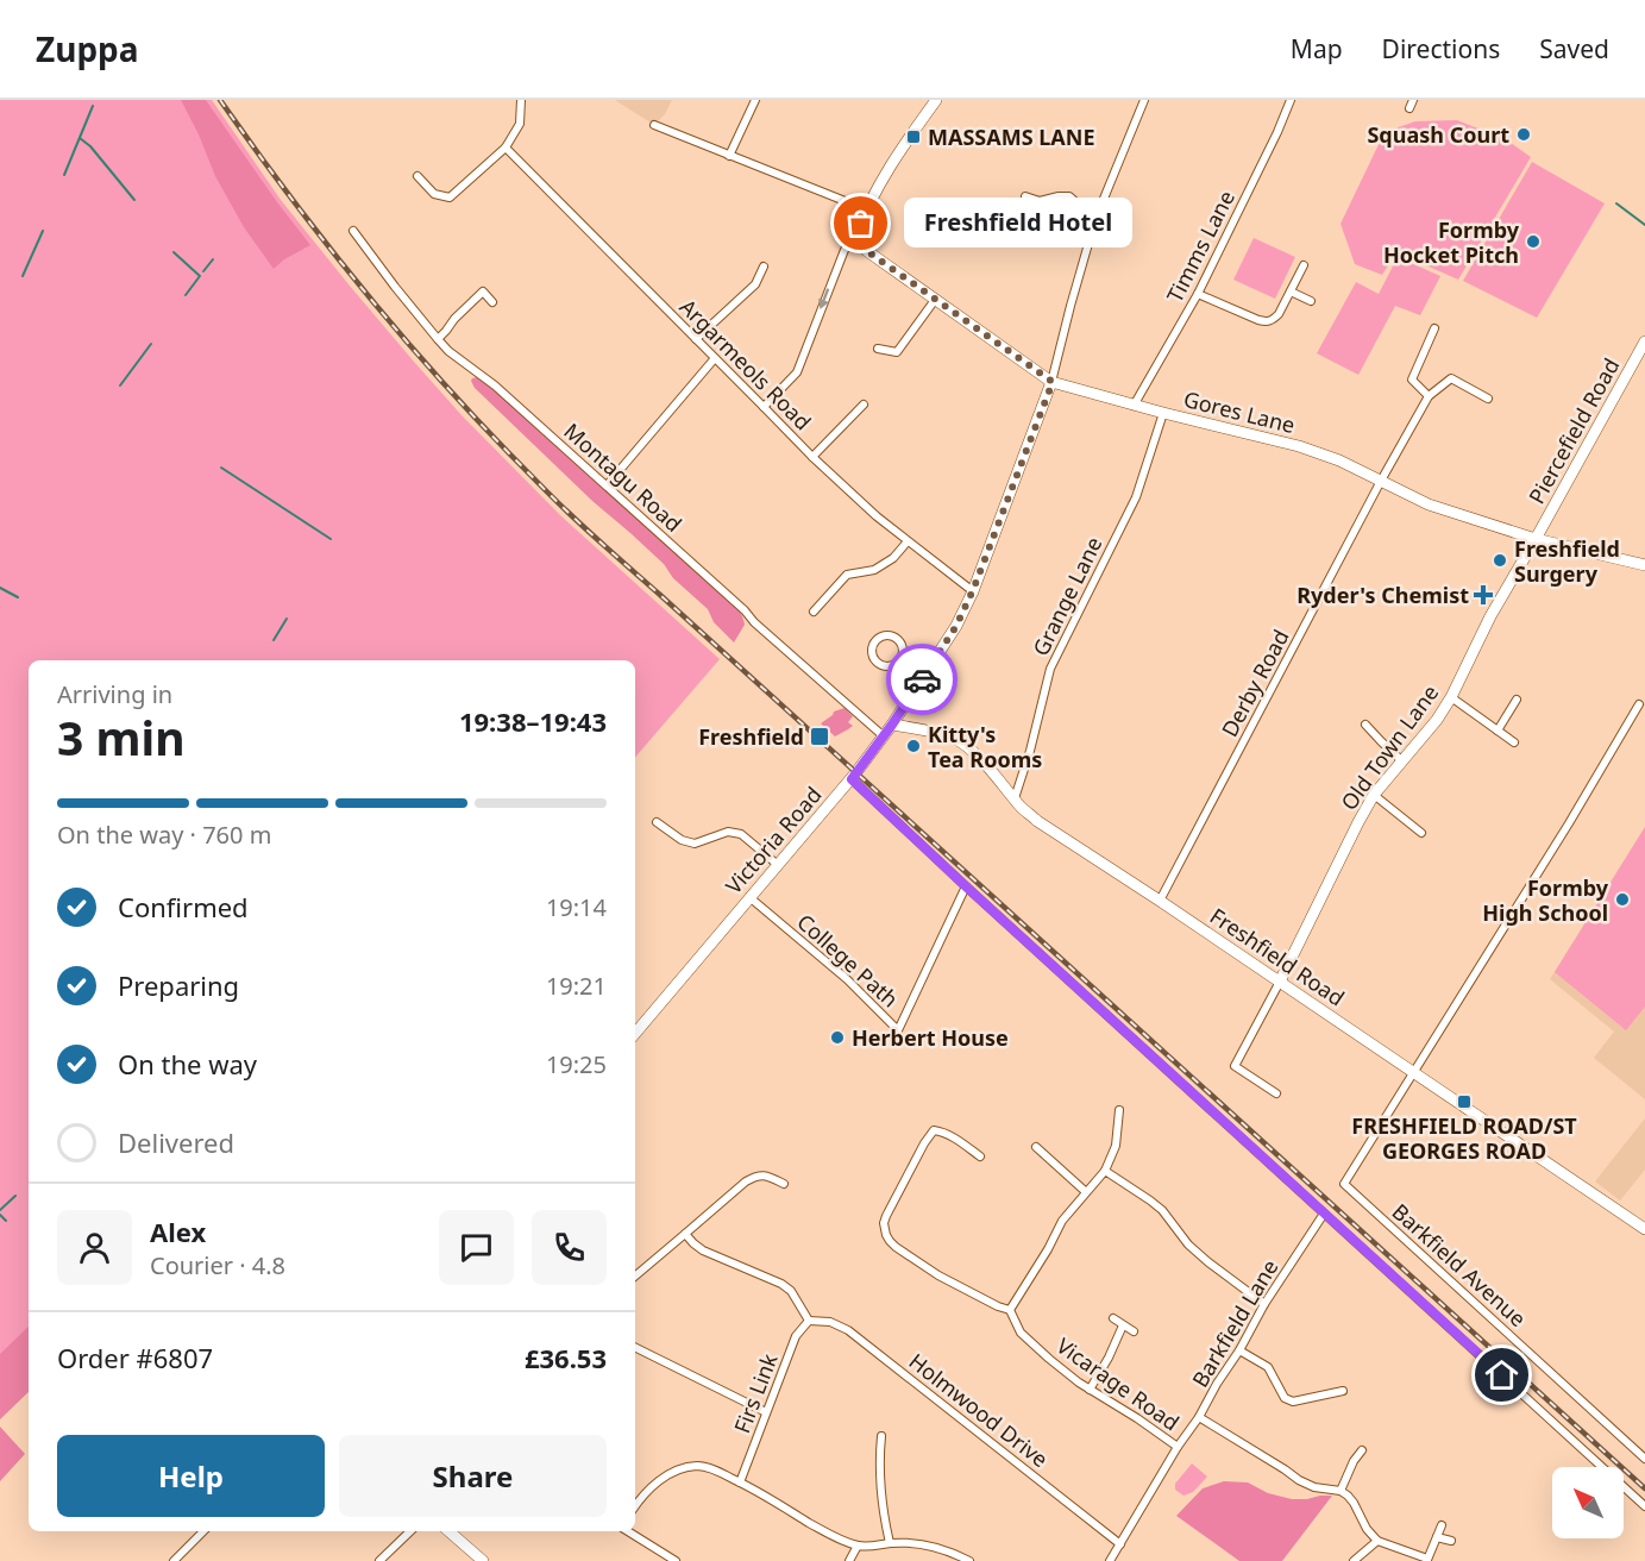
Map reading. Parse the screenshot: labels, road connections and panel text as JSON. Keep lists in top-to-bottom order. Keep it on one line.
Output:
{"streets":{"street":["Timms Lane","Argarmeols Road","Gores Lane","Piercefield Road","Montagu Road","Grange Lane","Derby Road","Old Town Lane","Victoria Road","Freshfield Road","College Path","Barkfield Avenue","Barkfield Lane","Vicarage Road","Firs Link","Holmwood Drive"]},"crossings":[["Timms Lane","Gores Lane"],["Argarmeols Road","Victoria Road"],["Gores Lane","Piercefield Road"],["Gores Lane","Grange Lane"],["Gores Lane","Derby Road"],["Gores Lane","Old Town Lane"],["Gores Lane","Victoria Road"],["Piercefield Road","Old Town Lane"],["Montagu Road","Victoria Road"],["Grange Lane","Freshfield Road"],["Derby Road","Freshfield Road"],["Old Town Lane","Freshfield Road"],["Victoria Road","Freshfield Road"],["Victoria Road","College Path"],["Freshfield Road","Barkfield Avenue"],["Barkfield Lane","Vicarage Road"],["Barkfield Lane","Holmwood Drive"],["Firs Link","Holmwood Drive"]],"places":{"other":["Squash Court","Freshfield Hotel","Formby Hocket Pitch","Freshfield Surgery","Kitty's Tea Rooms","Formby High School","Herbert House"],"transit":["MASSAMS LANE","Freshfield","FRESHFIELD ROAD/ST GEORGES ROAD"],"health":["Ryder's Chemist"]},"north":"top left","page":{"header":"Zuppa","nav":["Map","Directions","Saved"],"bubble":"Freshfield Hotel","heading":["3 min","Arriving in","19:38–19:43"],"panel":["Alex","Courier · 4.8","Order #6807","£36.53"],"bar":"On the way · 760 m","list":[["Confirmed","19:14"],["Preparing","19:21"],["On the way","19:25"],"Delivered"],"buttons":["Help","Share"]}}
